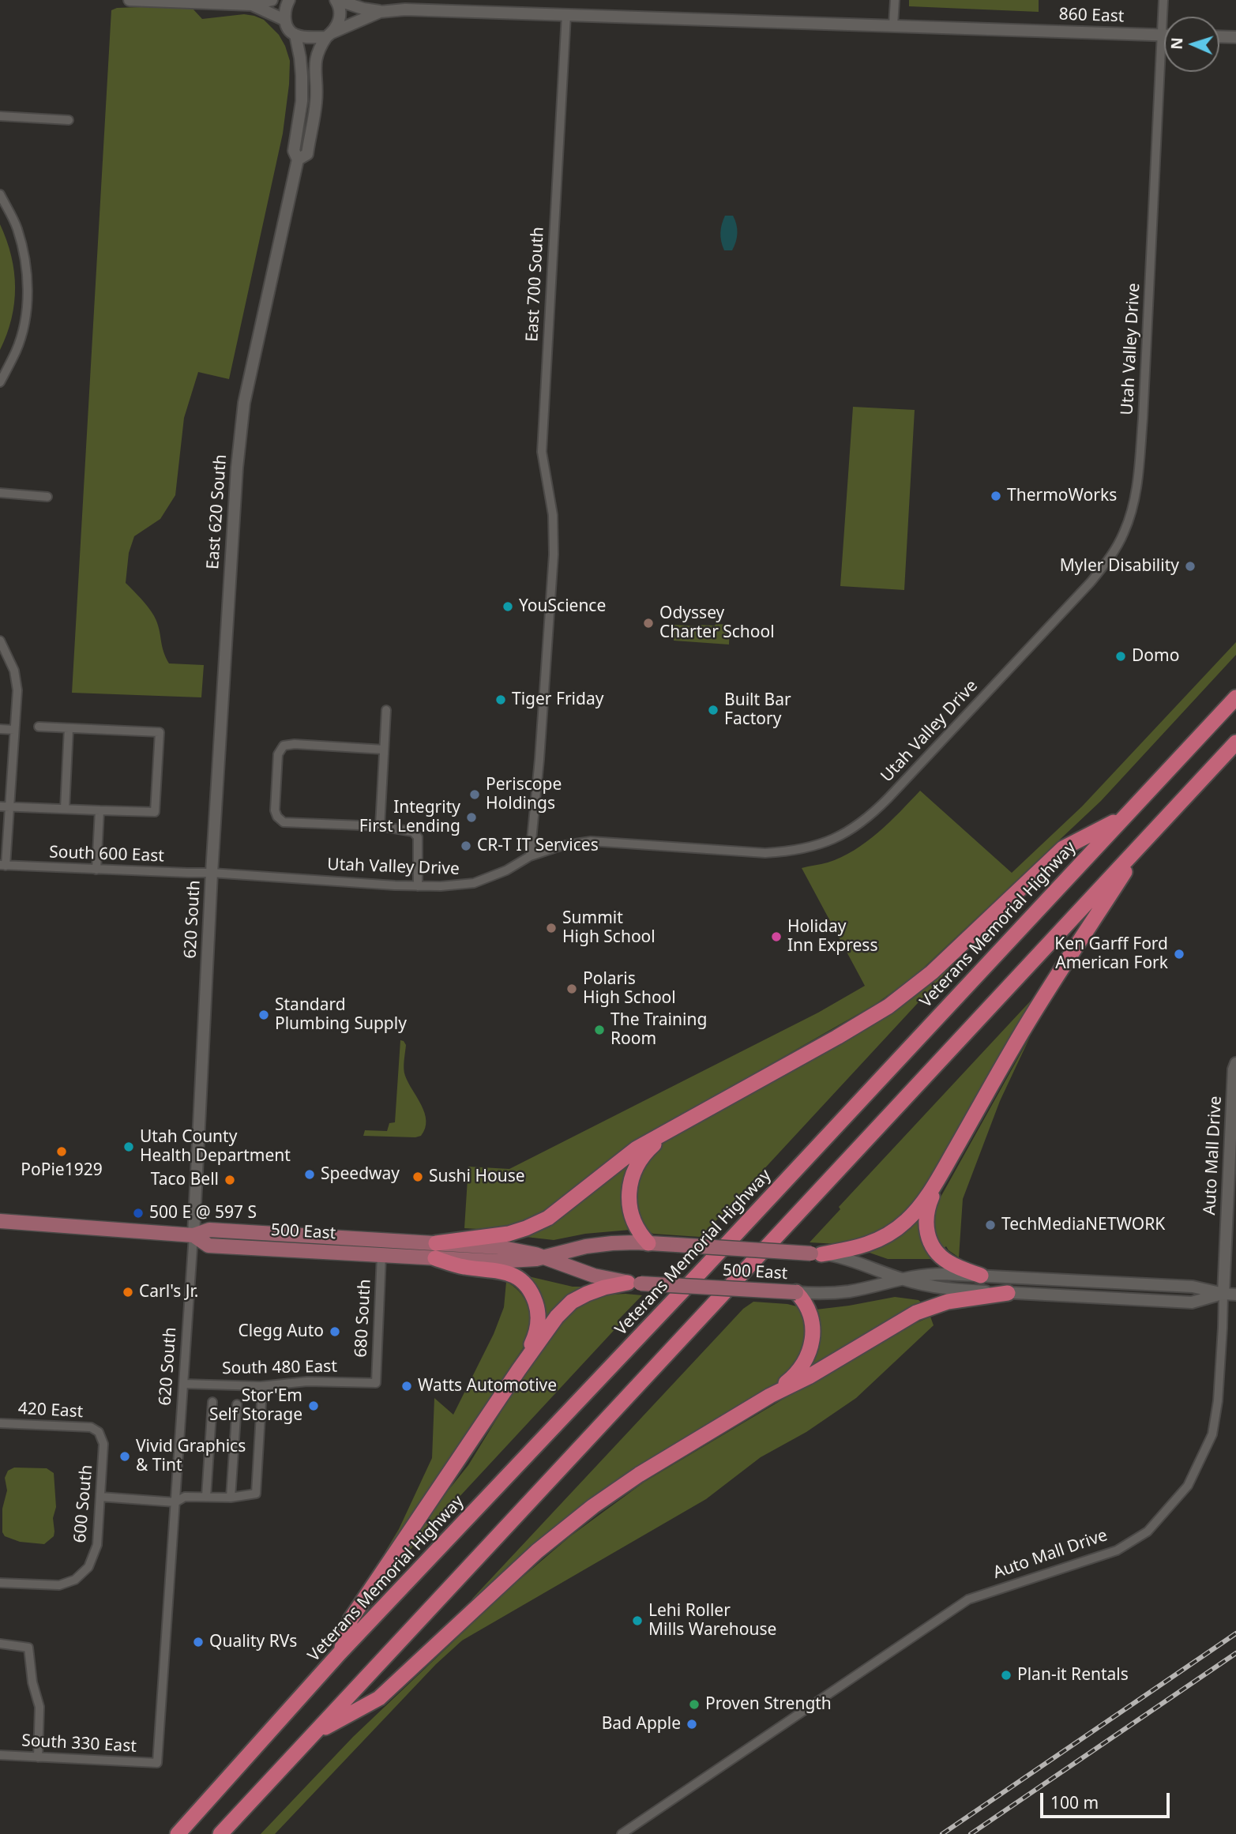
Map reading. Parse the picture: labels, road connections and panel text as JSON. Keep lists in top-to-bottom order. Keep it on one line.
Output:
{"streets":{"highway":["Veterans Memorial Highway"],"main road":["500 East"],"street":["860 East","East 700 South","Utah Valley Drive","East 620 South","South 600 East","620 South","Auto Mall Drive","680 South","South 480 East","420 East","600 South","South 330 East"]},"crossings":[["860 East","East 700 South"],["860 East","Utah Valley Drive"],["East 700 South","Utah Valley Drive"],["Utah Valley Drive","East 620 South"],["Utah Valley Drive","South 600 East"],["Utah Valley Drive","620 South"],["East 620 South","South 600 East"],["East 620 South","620 South"],["South 600 East","620 South"],["620 South","500 East"],["620 South","South 480 East"],["620 South","South 330 East"],["Auto Mall Drive","500 East"],["500 East","680 South"],["680 South","South 480 East"],["420 East","600 South"]],"places":["ThermoWorks","Myler Disability","YouScience","Odyssey Charter School","Domo","Tiger Friday","Built Bar Factory","Periscope Holdings","Integrity First Lending","CR-T IT Services","Summit High School","Holiday Inn Express","Ken Garff Ford American Fork","Polaris High School","Standard Plumbing Supply","The Training Room","Utah County Health Department","PoPie1929","Speedway","Sushi House","Taco Bell","500 E @ 597 S","TechMediaNETWORK","Carl's Jr.","Clegg Auto","Watts Automotive","Stor'Em Self Storage","Vivid Graphics & Tint","Lehi Roller Mills Warehouse","Quality RVs","Plan-it Rentals","Proven Strength","Bad Apple"],"scale_bar":"100 m","north":"left"}
